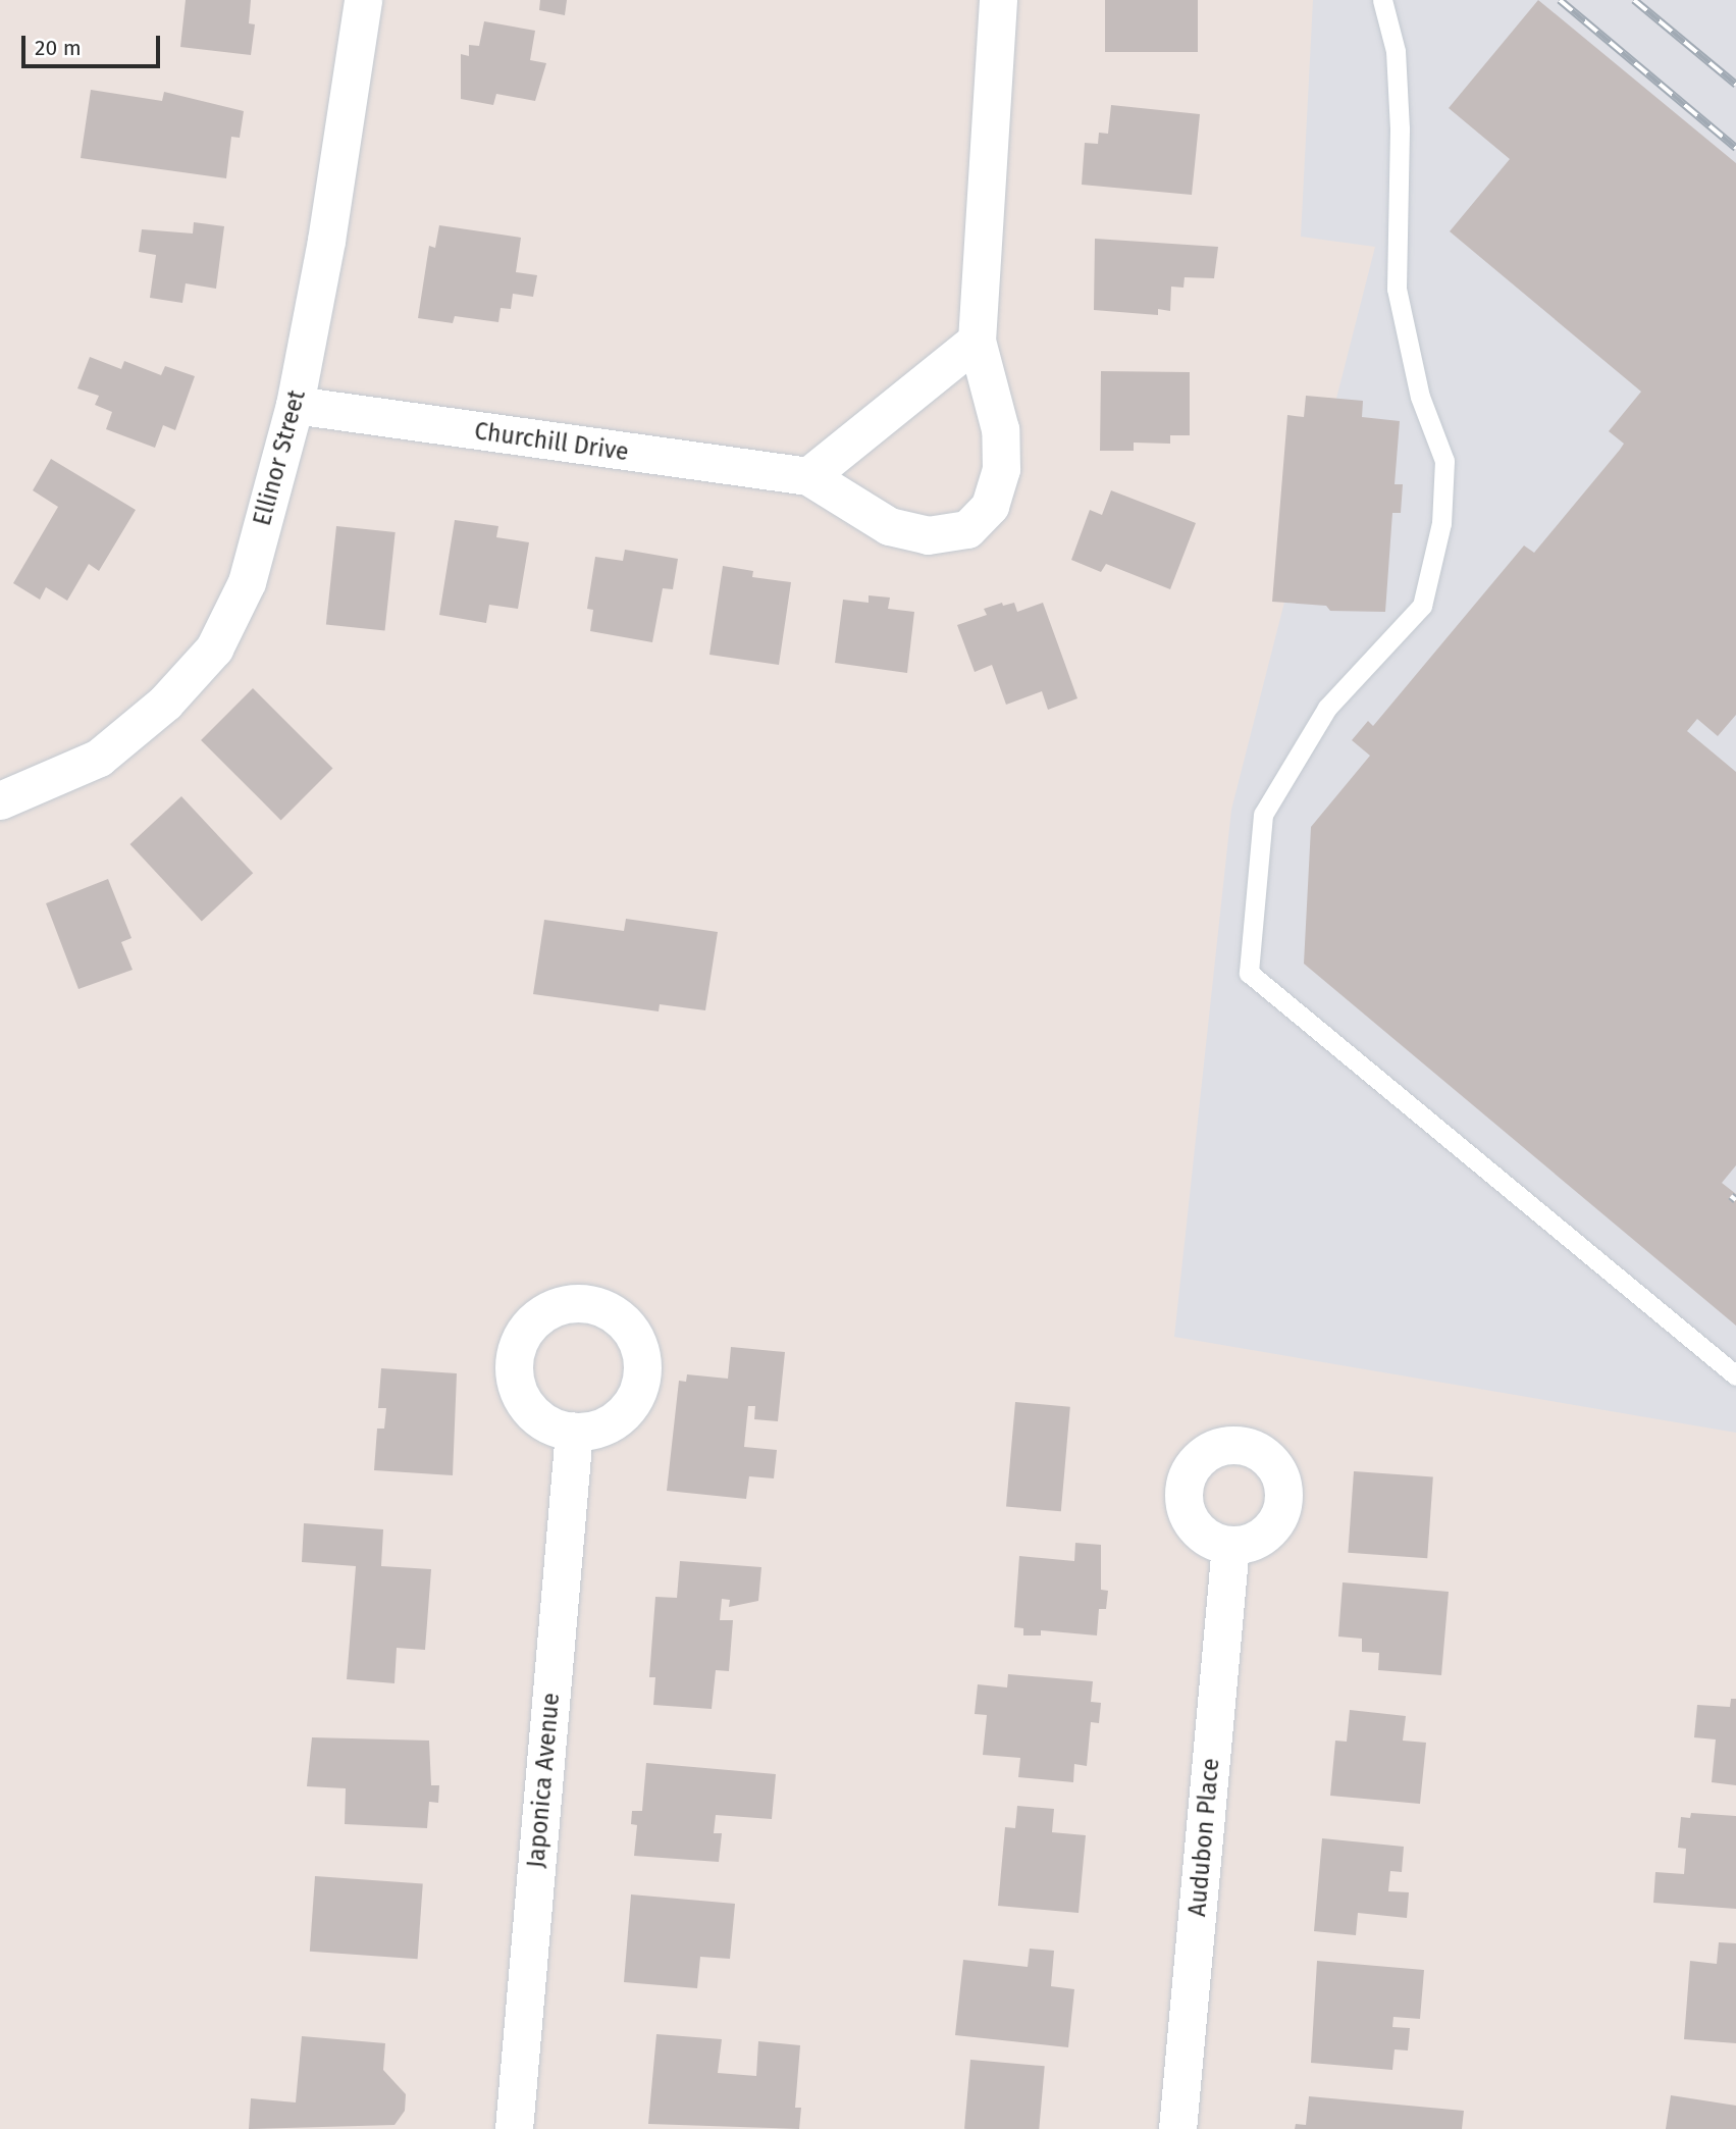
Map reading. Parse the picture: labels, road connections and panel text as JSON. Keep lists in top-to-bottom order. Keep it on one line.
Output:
{"streets":{"street":["Churchill Drive","Ellinor Street","Japonica Avenue","Audubon Place"]},"crossings":[["Churchill Drive","Ellinor Street"]],"scale_bar":"20 m"}
